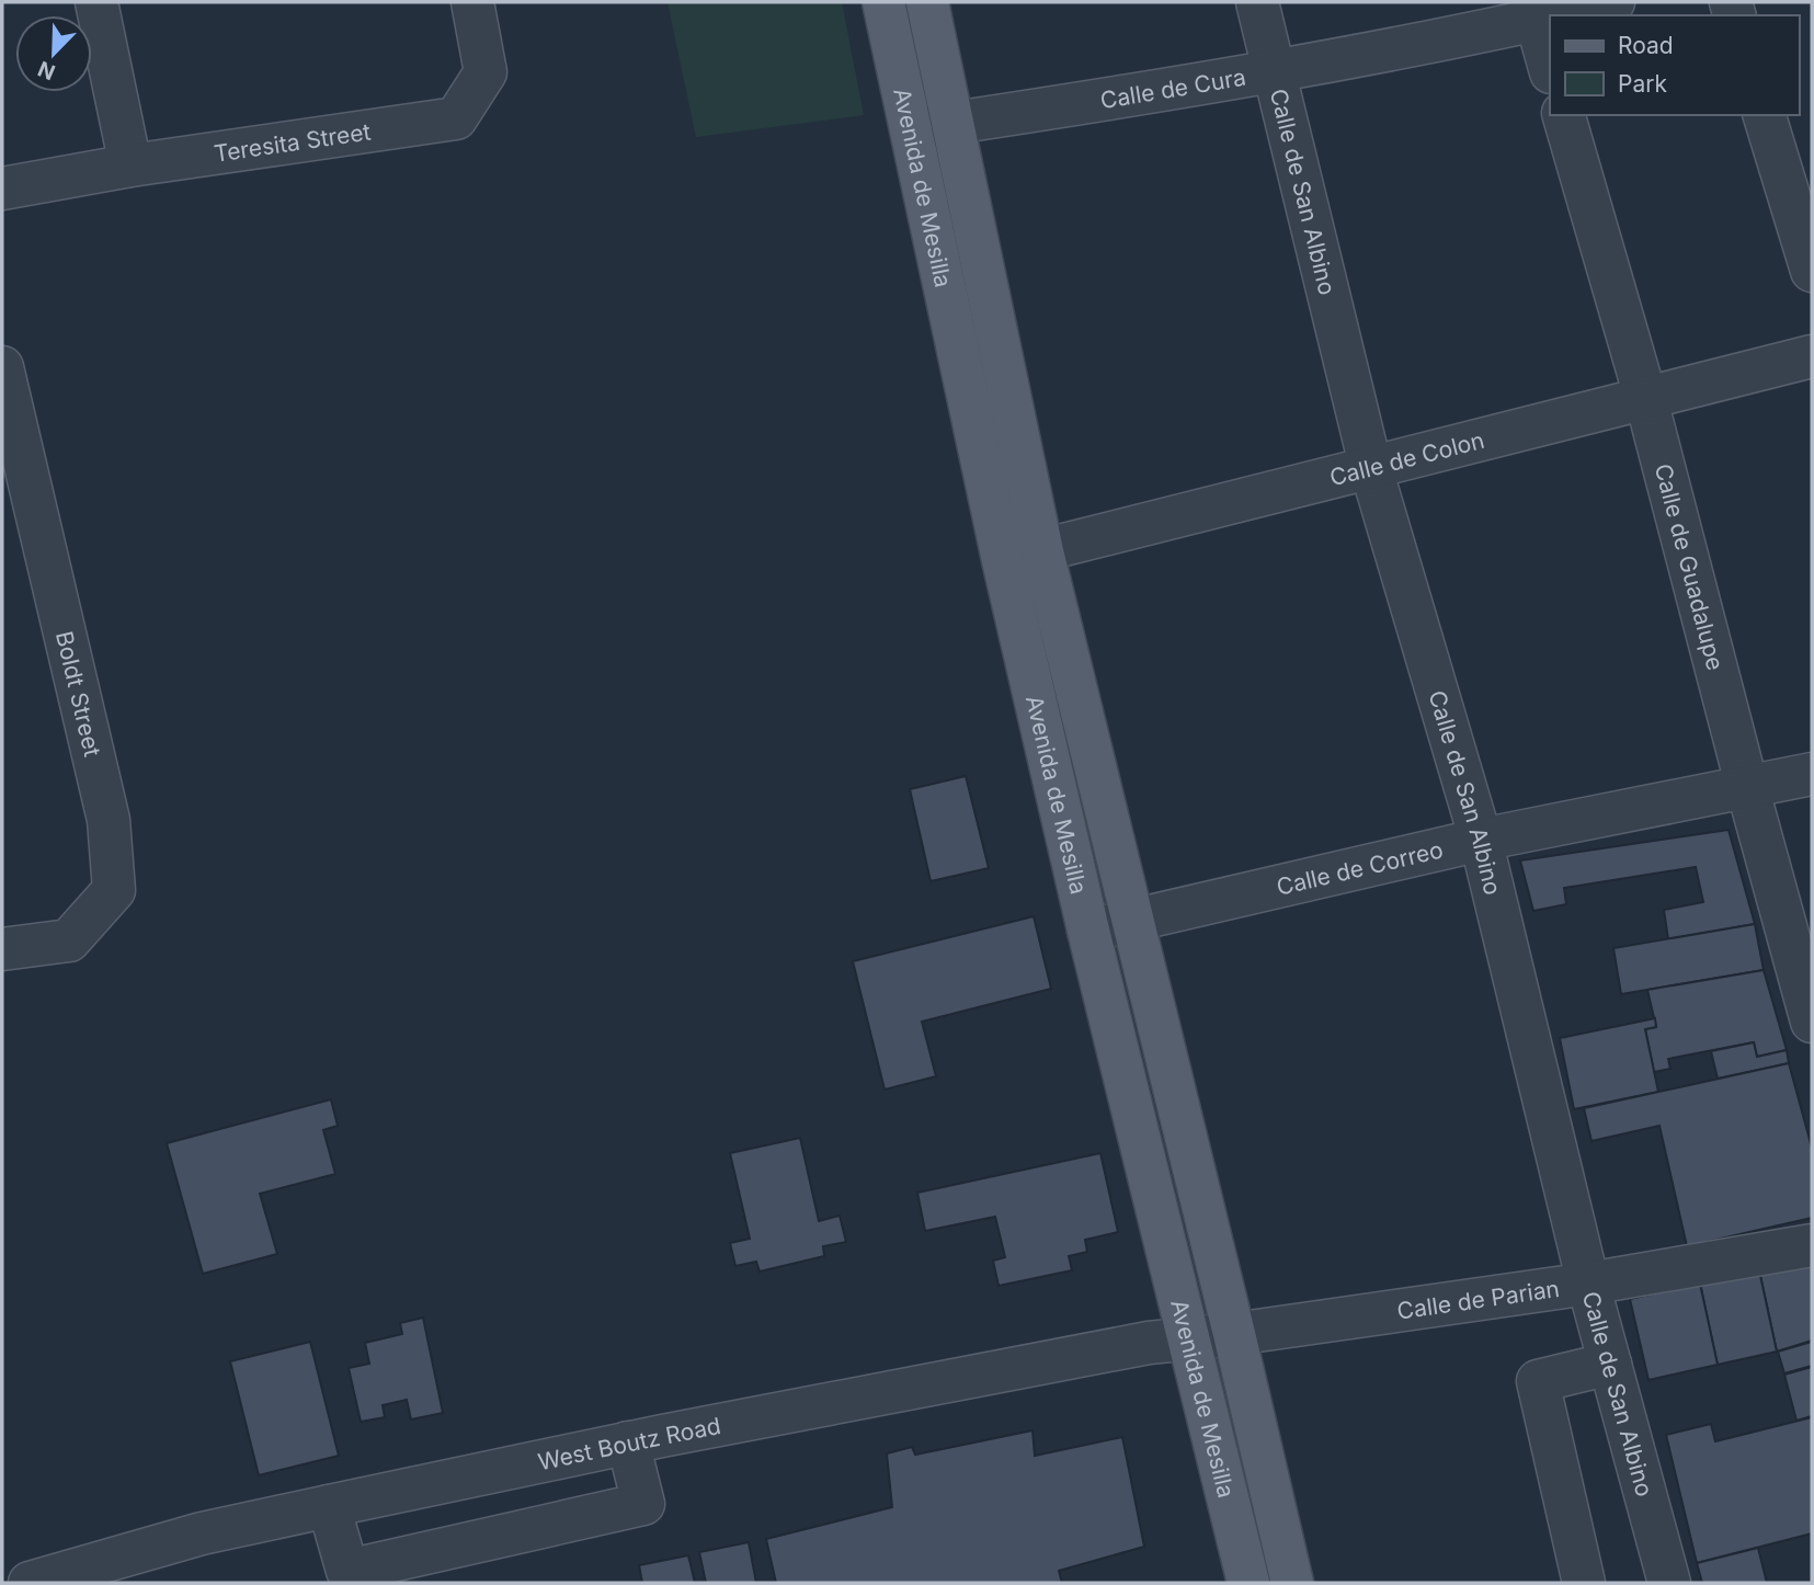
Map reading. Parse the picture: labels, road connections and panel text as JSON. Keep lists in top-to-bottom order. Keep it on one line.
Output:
{"streets":{"main road":["Avenida de Mesilla"],"street":["Calle de Cura","Teresita Street","Calle de San Albino","Calle de Colon","Calle de Guadalupe","Boldt Street","Calle de Correo","Calle de Parian","West Boutz Road"]},"crossings":[["Calle de Cura","Avenida de Mesilla"],["Calle de Cura","Calle de San Albino"],["Avenida de Mesilla","Calle de Colon"],["Avenida de Mesilla","Calle de Correo"],["Avenida de Mesilla","Calle de Parian"],["Avenida de Mesilla","West Boutz Road"],["Calle de San Albino","Calle de Colon"],["Calle de San Albino","Calle de Correo"],["Calle de San Albino","Calle de Parian"],["Calle de Colon","Calle de Guadalupe"],["Calle de Guadalupe","Calle de Correo"],["Calle de Parian","West Boutz Road"]],"legend":["Road","Park"],"north":"bottom left"}
